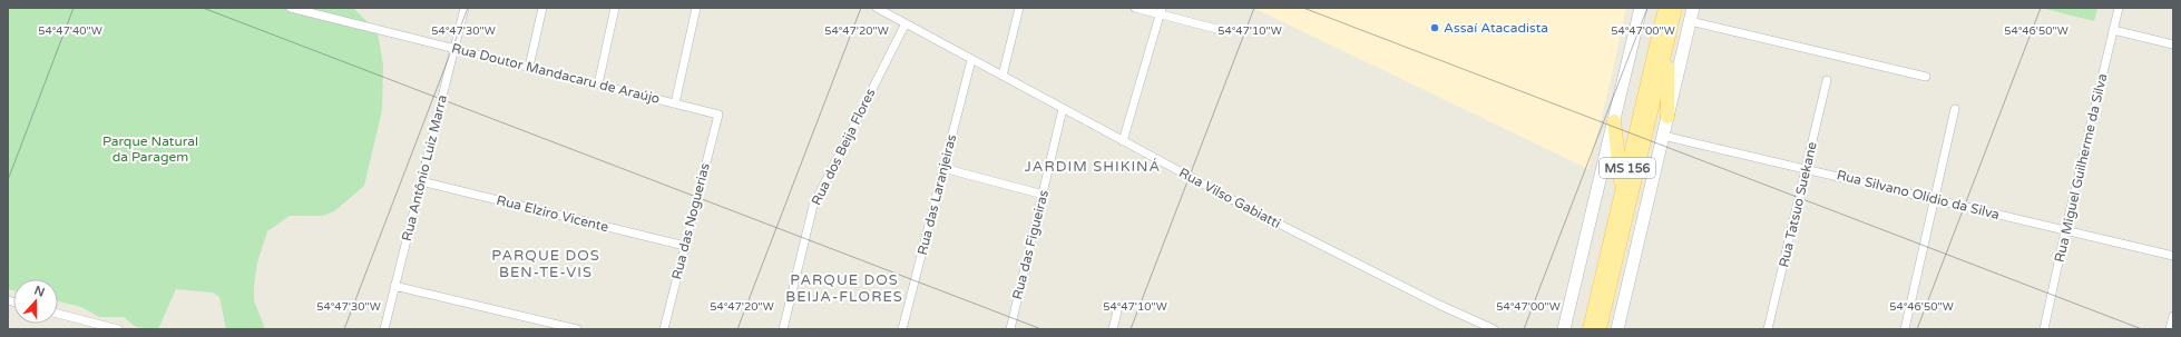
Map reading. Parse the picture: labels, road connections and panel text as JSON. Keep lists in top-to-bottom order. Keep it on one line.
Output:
{"streets":{"main road":["MS 156"],"street":["Rua Doutor Mandacaru de Araújo","Rua dos Beija Flores","Rua Antônio Luiz Marra","Rua Miguel Guilherme da Silva","Rua das Laranjeiras","Rua Silvano Olídio da Silva","Rua Vilso Gabiatti","Rua Tatsuo Suekane","Rua Elziro Vicente","Rua das Noguerias","Rua das Figueiras"]},"crossings":[["Rua Doutor Mandacaru de Araújo","Rua Antônio Luiz Marra"],["Rua Doutor Mandacaru de Araújo","Rua das Noguerias"],["Rua dos Beija Flores","Rua Vilso Gabiatti"],["Rua Antônio Luiz Marra","Rua Elziro Vicente"],["Rua Miguel Guilherme da Silva","Rua Silvano Olídio da Silva"],["Rua das Laranjeiras","Rua Vilso Gabiatti"],["Rua Silvano Olídio da Silva","Rua Tatsuo Suekane"],["Rua Vilso Gabiatti","Rua das Figueiras"],["Rua Elziro Vicente","Rua das Noguerias"]],"districts":["JARDIM SHIKINÁ","PARQUE DOS BEN-TE-VIS","PARQUE DOS BEIJA-FLORES"],"parks":["Parque Natural da Paragem"],"places":["Assaí Atacadista"],"north":"top","coordinates":["54°47'40\"W","54°47'30\"W","54°47'20\"W","54°47'10\"W","54°47'00\"W","54°46'50\"W"]}
